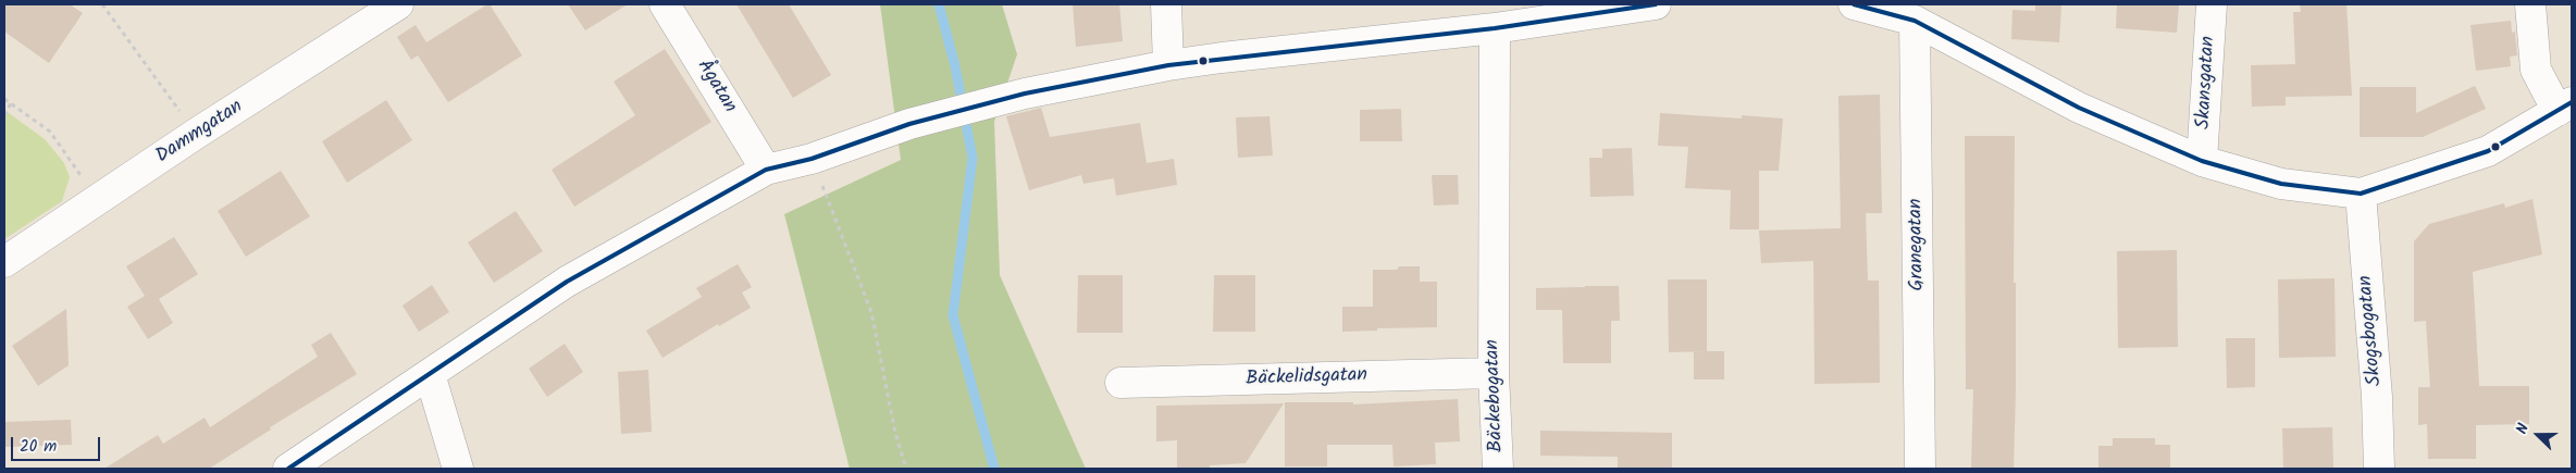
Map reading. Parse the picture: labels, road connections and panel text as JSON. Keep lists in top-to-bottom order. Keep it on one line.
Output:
{"streets":{"street":["Skansgatan","Ågatan","Dammgatan","Granegatan","Skogsbogatan","Bäckelidsgatan","Bäckebogatan"]},"crossings":[["Bäckelidsgatan","Bäckebogatan"]],"scale_bar":"20 m","north":"left"}
